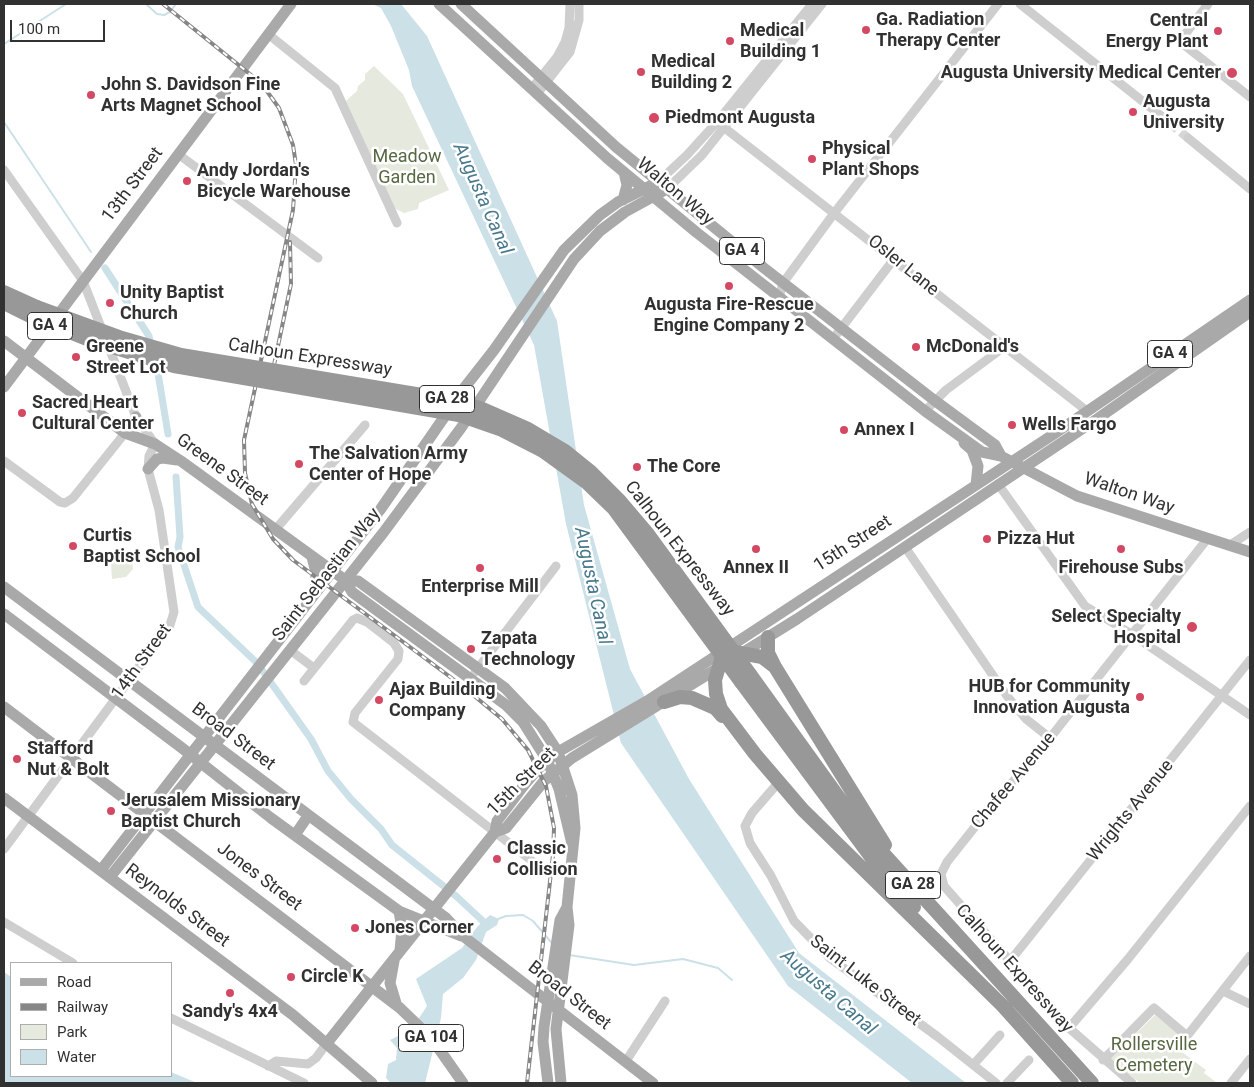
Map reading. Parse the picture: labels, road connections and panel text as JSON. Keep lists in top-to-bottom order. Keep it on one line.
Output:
{"streets":{"highway":["Calhoun Expressway","GA 28"],"main road":["13th Street","Walton Way","GA 4","Greene Street","15th Street","Saint Sebastian Way","Broad Street","Jones Street","Reynolds Street","GA 104"],"street":["Osler Lane","14th Street","Chafee Avenue","Wrights Avenue","Saint Luke Street"]},"crossings":[["13th Street","Greene Street"],["Walton Way","15th Street"],["Walton Way","Saint Sebastian Way"],["Walton Way","Chafee Avenue"],["Osler Lane","15th Street"],["Osler Lane","Saint Sebastian Way"],["Greene Street","15th Street"],["Greene Street","Saint Sebastian Way"],["Greene Street","14th Street"],["Greene Street","Broad Street"],["15th Street","Broad Street"],["15th Street","Jones Street"],["15th Street","Reynolds Street"],["15th Street","GA 104"],["Saint Sebastian Way","Broad Street"],["Saint Sebastian Way","Jones Street"],["Saint Sebastian Way","Reynolds Street"],["14th Street","Broad Street"],["14th Street","Jones Street"],["14th Street","Reynolds Street"],["Chafee Avenue","Wrights Avenue"],["Jones Street","GA 104"]],"water":["Augusta Canal"],"parks":["Meadow Garden","Rollersville Cemetery"],"places":["Ga. Radiation Therapy Center","Central Energy Plant","Medical Building 1","Medical Building 2","Augusta University Medical Center","John S. Davidson Fine Arts Magnet School","Augusta University","Piedmont Augusta","Physical Plant Shops","Andy Jordan's Bicycle Warehouse","Augusta Fire-Rescue Engine Company 2","Unity Baptist Church","McDonald's","Greene Street Lot","Sacred Heart Cultural Center","Wells Fargo","Annex I","The Salvation Army Center of Hope","The Core","Pizza Hut","Curtis Baptist School","Annex II","Firehouse Subs","Enterprise Mill","Select Specialty Hospital","Zapata Technology","HUB for Community Innovation Augusta","Ajax Building Company","Stafford Nut & Bolt","Jerusalem Missionary Baptist Church","Classic Collision","Jones Corner","Circle K","Sandy's 4x4"],"legend":["Road","Railway","Park","Water"],"scale_bar":"100 m"}
